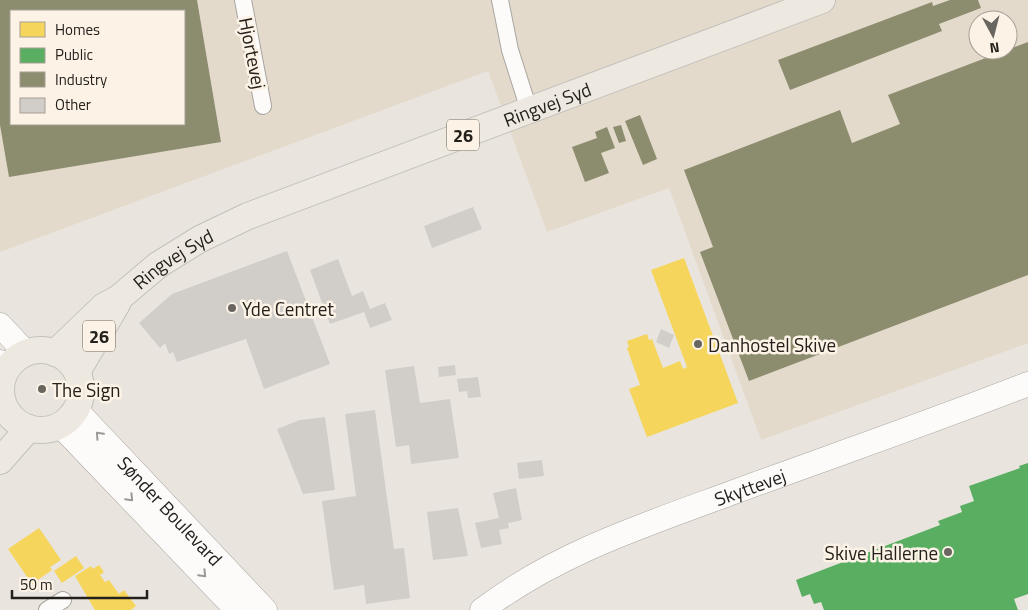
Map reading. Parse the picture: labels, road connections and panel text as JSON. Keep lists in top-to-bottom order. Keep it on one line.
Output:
{"streets":{"main road":["Ringvej Syd","26"],"street":["Hjortevej","Skyttevej","Sønder Boulevard"]},"crossings":[["Ringvej Syd","26"],["Ringvej Syd","Sønder Boulevard"],["26","Sønder Boulevard"]],"places":["Yde Centret","Danhostel Skive","The Sign","Skive Hallerne"],"legend":["Homes","Public","Industry","Other"],"scale_bar":"50 m","north":"bottom"}
